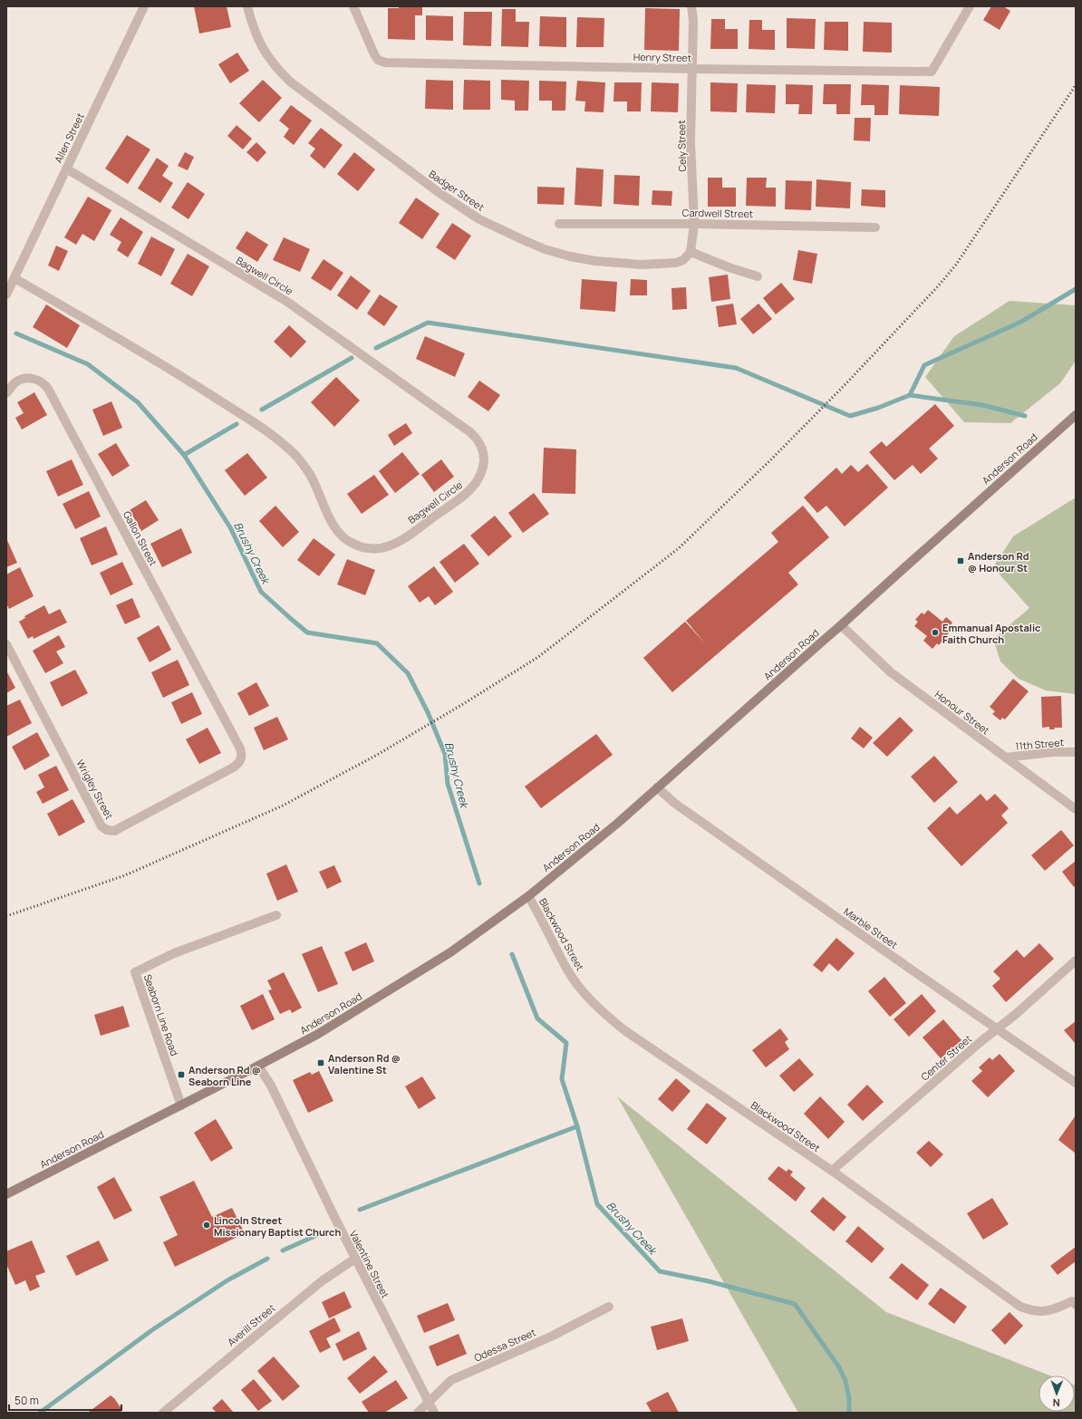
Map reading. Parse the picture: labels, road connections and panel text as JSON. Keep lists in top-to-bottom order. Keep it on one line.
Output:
{"streets":{"main road":["Anderson Road"],"street":["Henry Street","Allen Street","Cely Street","Badger Street","Cardwell Street","Bagwell Circle","Gallon Street","Honour Street","11th Street","Wrigley Street","Marble Street","Blackwood Street","Seaborn Line Road","Center Street","Valentine Street","Averill Street","Odessa Street"]},"crossings":[["Henry Street","Cely Street"],["Allen Street","Bagwell Circle"],["Cely Street","Cardwell Street"],["Anderson Road","Honour Street"],["Anderson Road","Marble Street"],["Anderson Road","Blackwood Street"],["Anderson Road","Seaborn Line Road"],["Anderson Road","Valentine Street"],["Gallon Street","Wrigley Street"],["Honour Street","11th Street"],["Marble Street","Center Street"],["Blackwood Street","Center Street"],["Valentine Street","Averill Street"],["Valentine Street","Odessa Street"]],"water":["Brushy Creek"],"places":{"transit":["Anderson Rd @ Honour St","Anderson Rd @ Valentine St","Anderson Rd @ Seaborn Line"],"other":["Emmanual Apostalic Faith Church","Lincoln Street Missionary Baptist Church"]},"scale_bar":"50 m","north":"bottom"}
